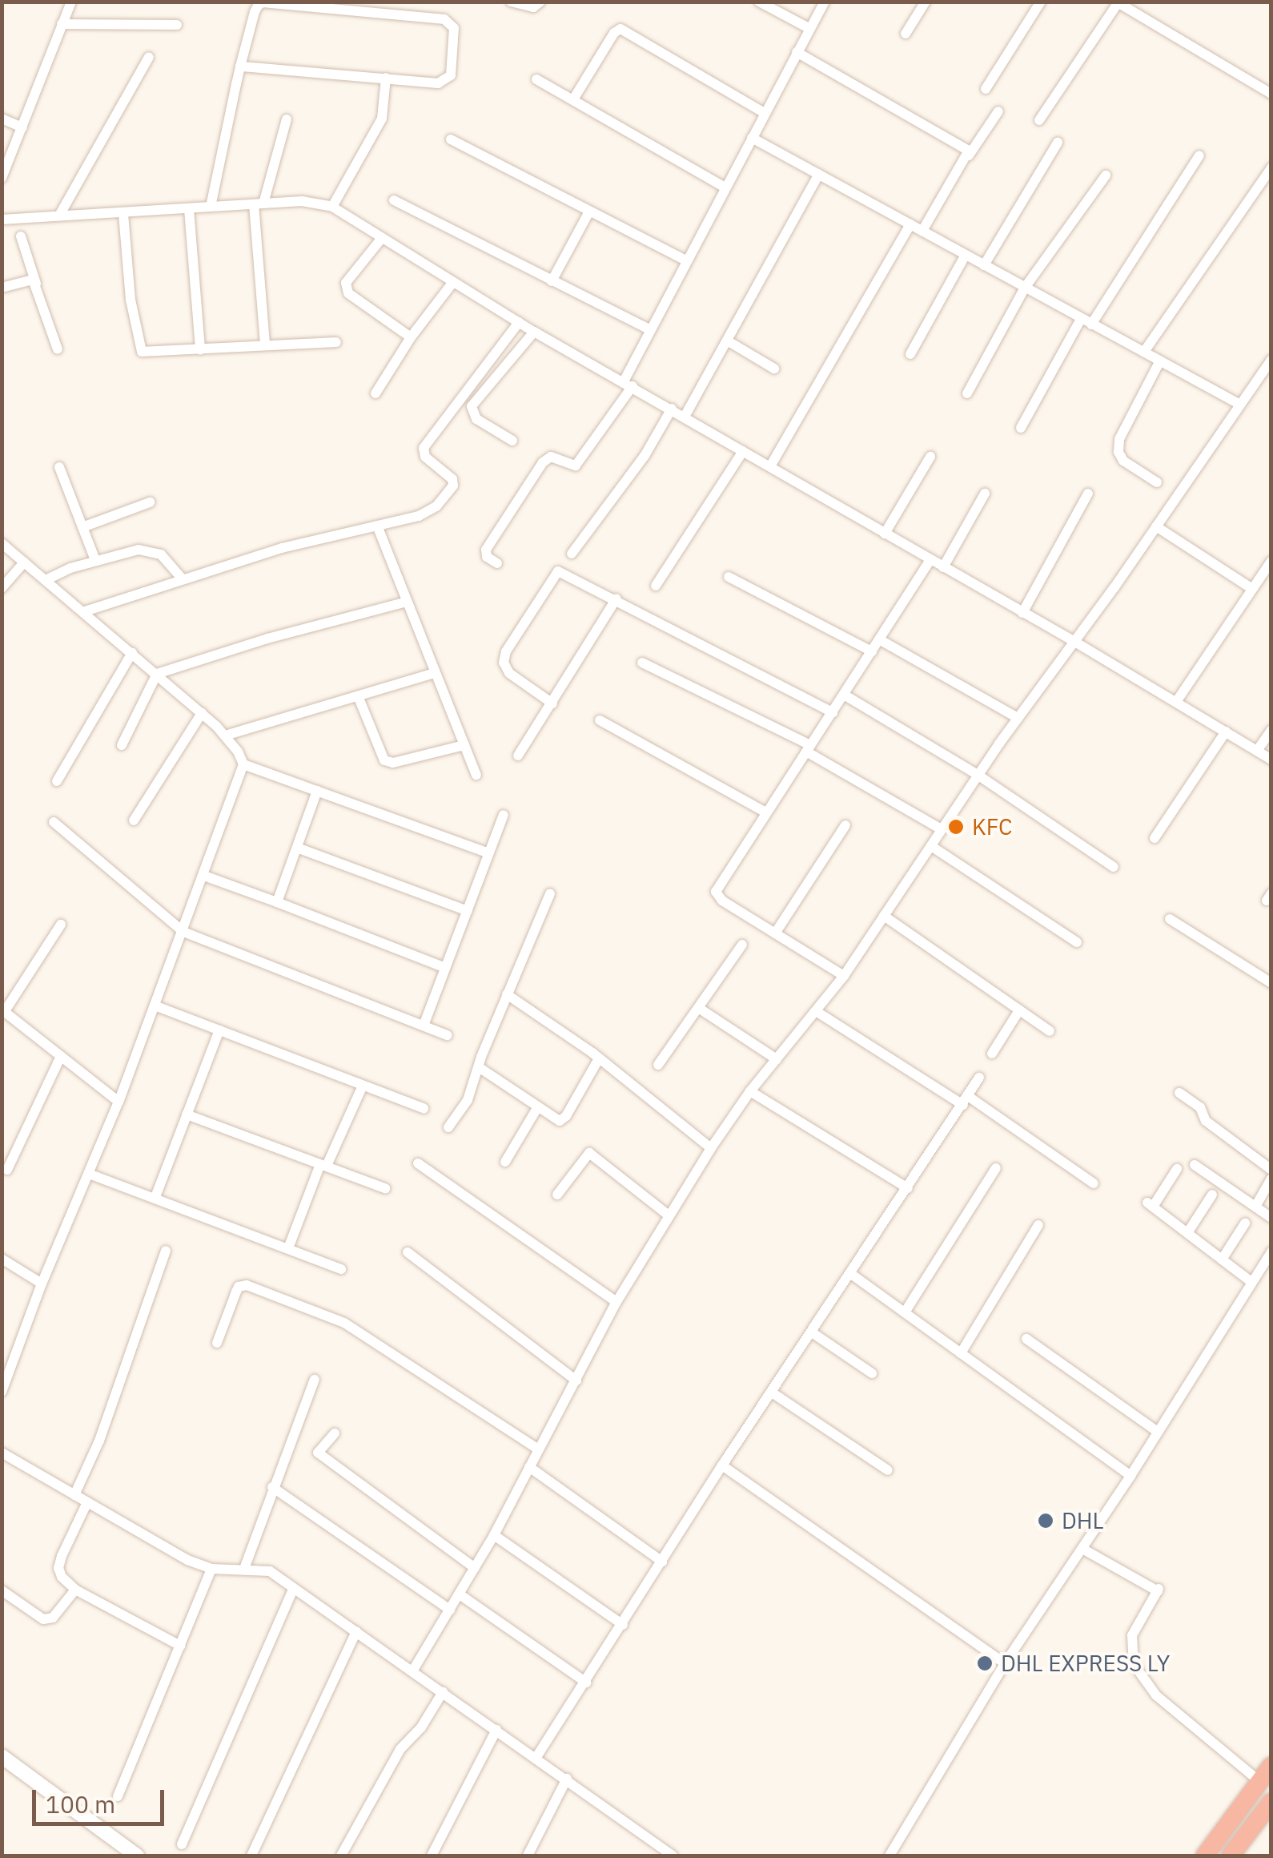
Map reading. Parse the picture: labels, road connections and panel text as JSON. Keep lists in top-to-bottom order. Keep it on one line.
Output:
{"places":["KFC","DHL","DHL EXPRESS LY"],"scale_bar":"100 m"}
